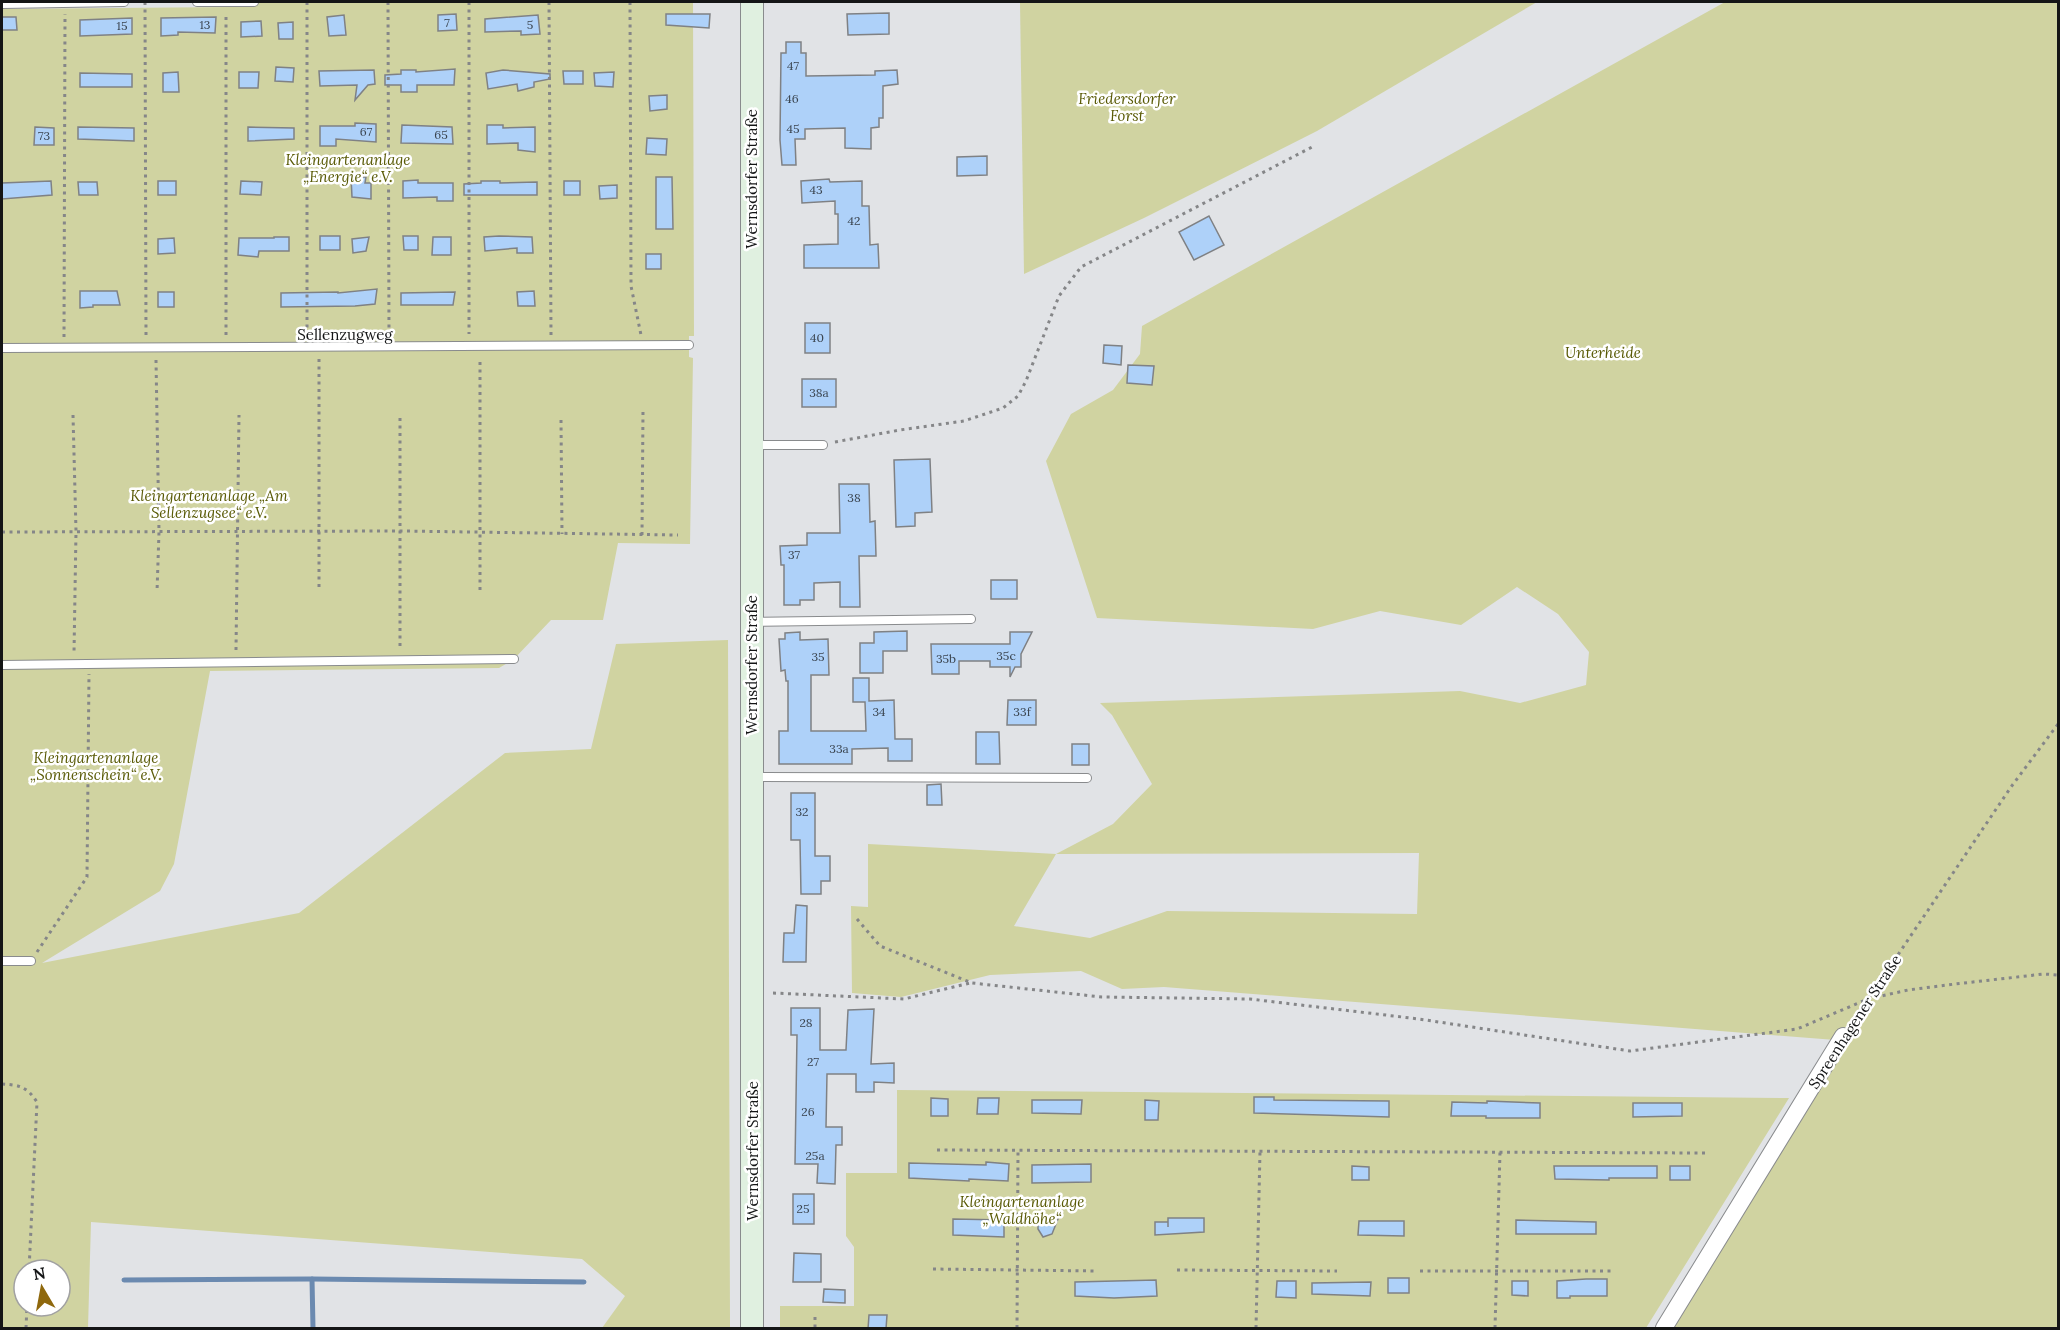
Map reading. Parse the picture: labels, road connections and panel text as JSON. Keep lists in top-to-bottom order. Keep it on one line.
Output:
{"streets":{"main road":["Wernsdorfer Straße"],"street":["Spreenhagener Straße"],"lane":["Sellenzugweg"]},"parks":["Friedersdorfer Forst","Kleingartenanlage „Energie“ e.V.","Unterheide","Kleingartenanlage „Am Sellenzugsee“ e.V.","Kleingartenanlage „Sonnenschein“ e.V.","Kleingartenanlage „Waldhöhe“"],"house_numbers":["7","13","5","15","47","46","45","67","65","73","43","42","40","38a","38","37","35c","35","35b","34","33f","33a","32","28","27","26","25a","25"],"north":"top"}
